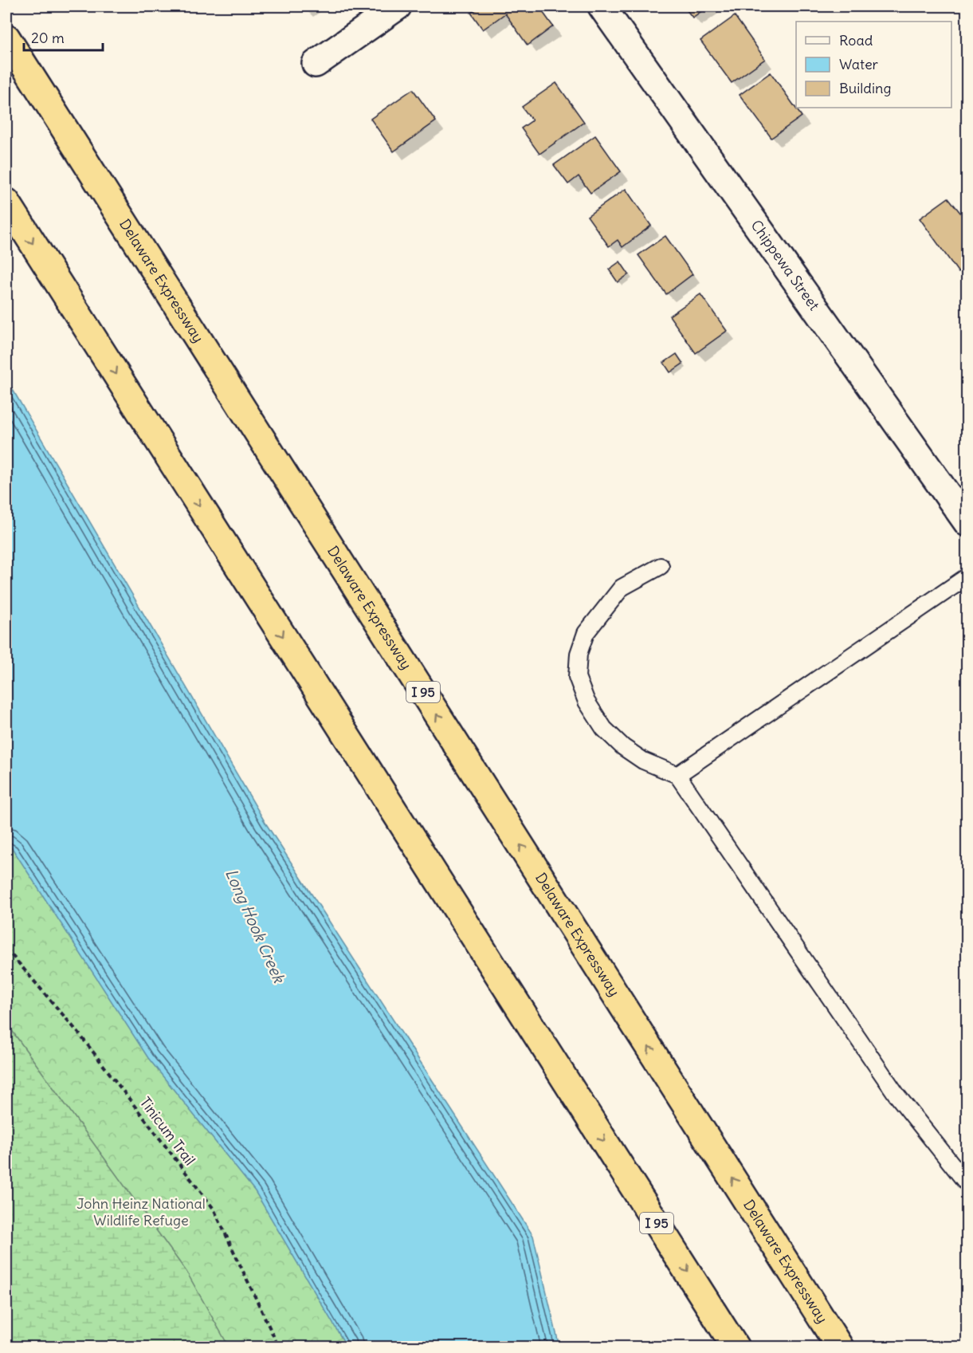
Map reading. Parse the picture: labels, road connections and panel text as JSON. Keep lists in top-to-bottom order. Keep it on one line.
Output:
{"streets":{"highway":["Delaware Expressway","I 95"],"street":["Chippewa Street"],"path":["Tinicum Trail"]},"water":["Long Hook Creek"],"parks":["John Heinz National Wildlife Refuge"],"legend":["Road","Water","Building"],"scale_bar":"20 m"}
